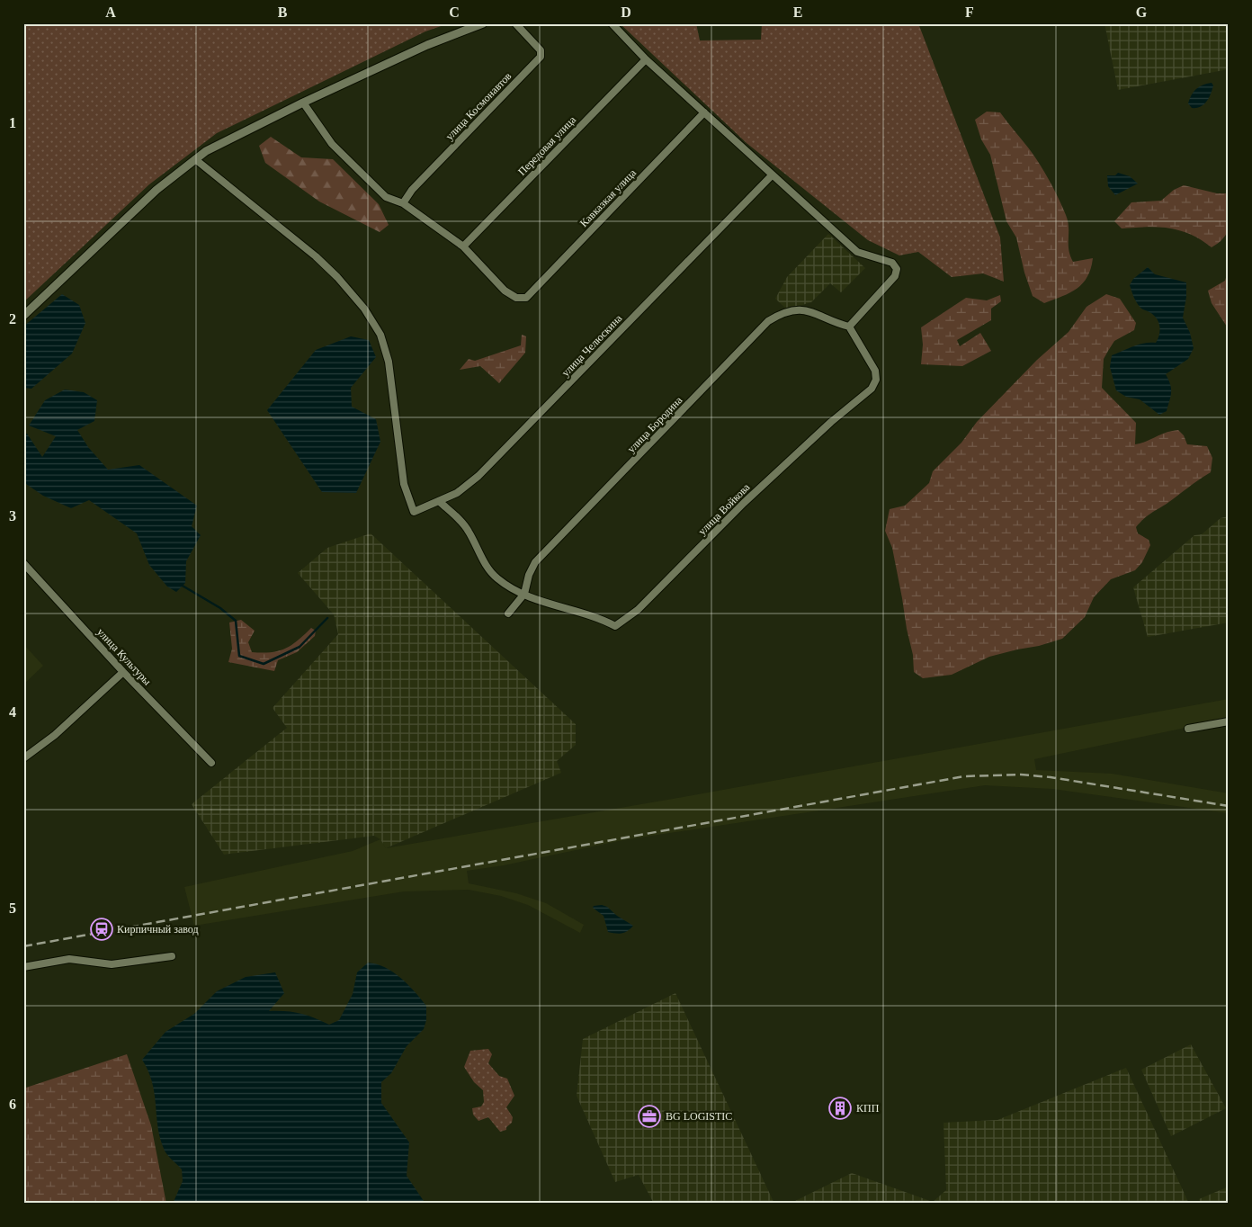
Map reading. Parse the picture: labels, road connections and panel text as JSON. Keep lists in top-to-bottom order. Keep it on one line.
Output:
{"streets":{"street":["улица Космонавтов","Передовая улица","Кавказкая улица","улица Челюскина","улица Бородина","улица Войкова","улица Культуры"]},"crossings":[["Передовая улица","Кавказкая улица"],["улица Бородина","улица Войкова"]],"places":{"station":["Кирпичный завод"],"building":["КПП"],"office":["BG LOGISTIC"]},"grid":{"columns":["A","B","C","D","E","F","G"],"rows":["1","2","3","4","5","6"]}}
